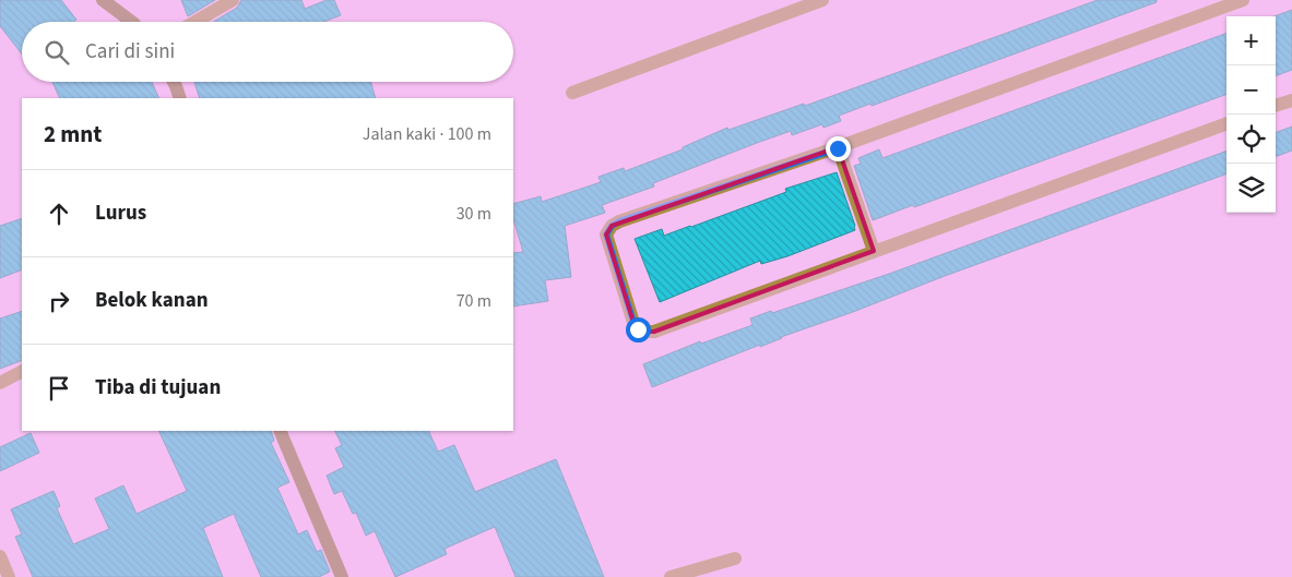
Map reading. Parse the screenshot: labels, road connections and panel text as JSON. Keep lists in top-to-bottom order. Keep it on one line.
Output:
{"page":{"map_buttons":["+","−"],"search":"Cari di sini","heading":["2 mnt","Jalan kaki · 100 m"],"list":[["Lurus","30 m"],["Belok kanan","70 m"],"Tiba di tujuan"]}}
